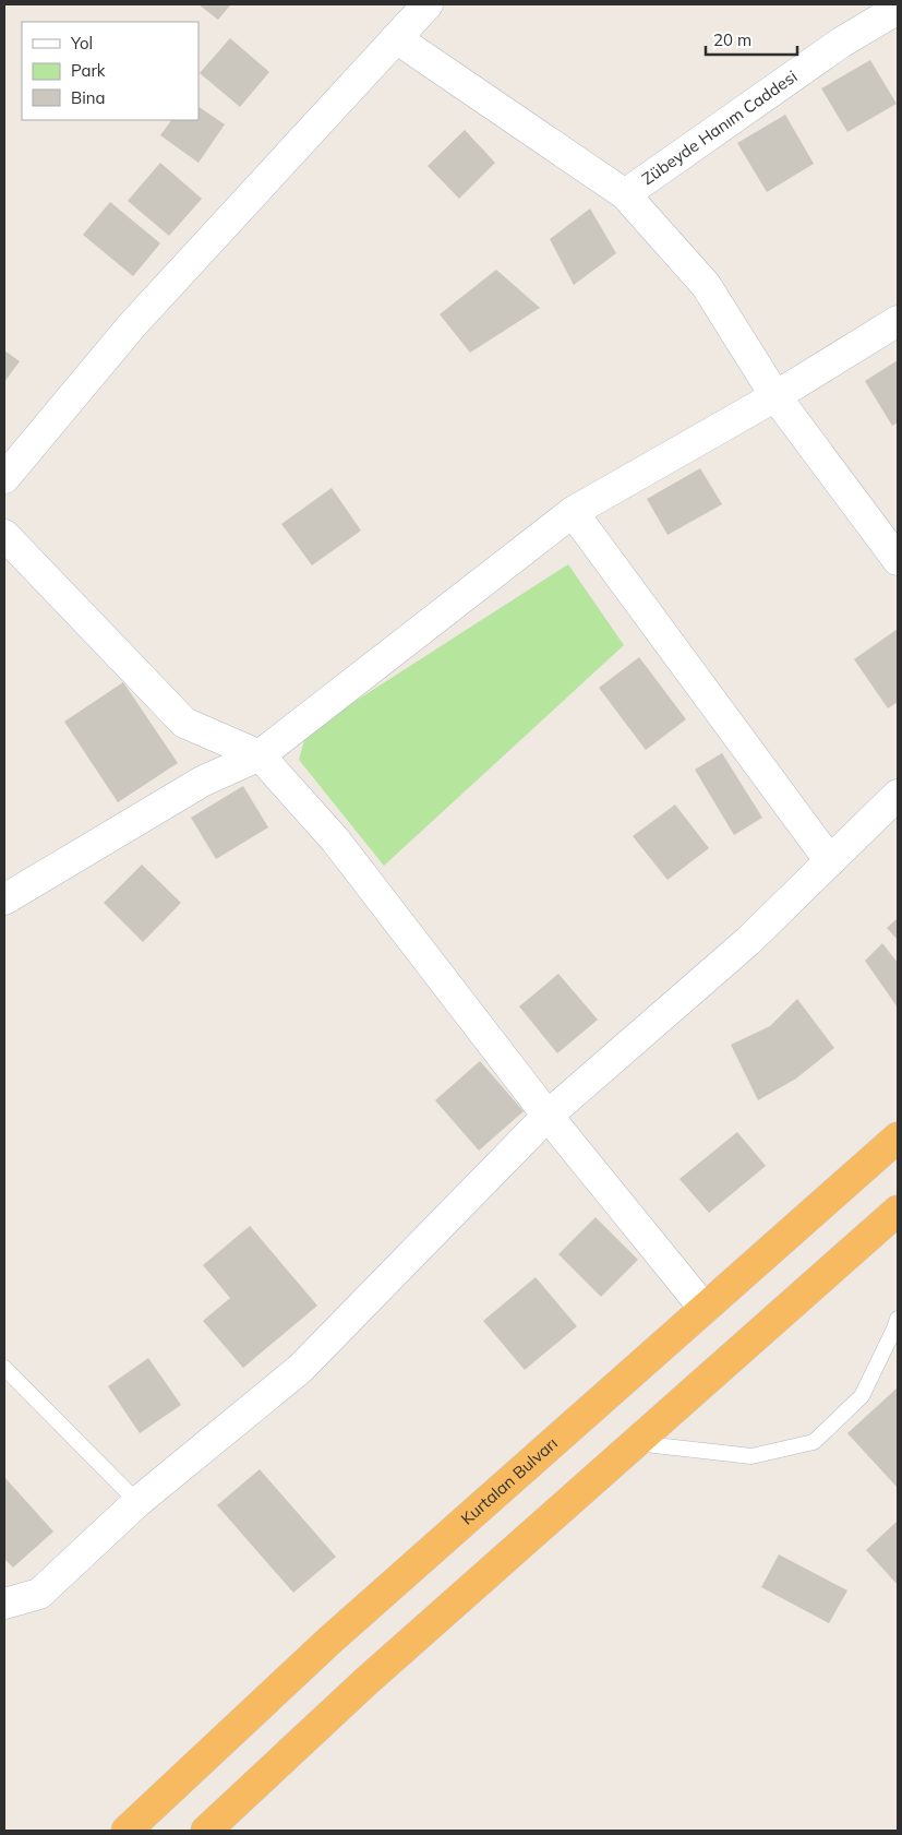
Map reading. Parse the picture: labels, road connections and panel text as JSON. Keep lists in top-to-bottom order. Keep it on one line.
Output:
{"streets":{"highway":["Kurtalan Bulvarı"],"street":["Zübeyde Hanım Caddesi"]},"legend":["Yol","Park","Bina"],"scale_bar":"20 m"}
